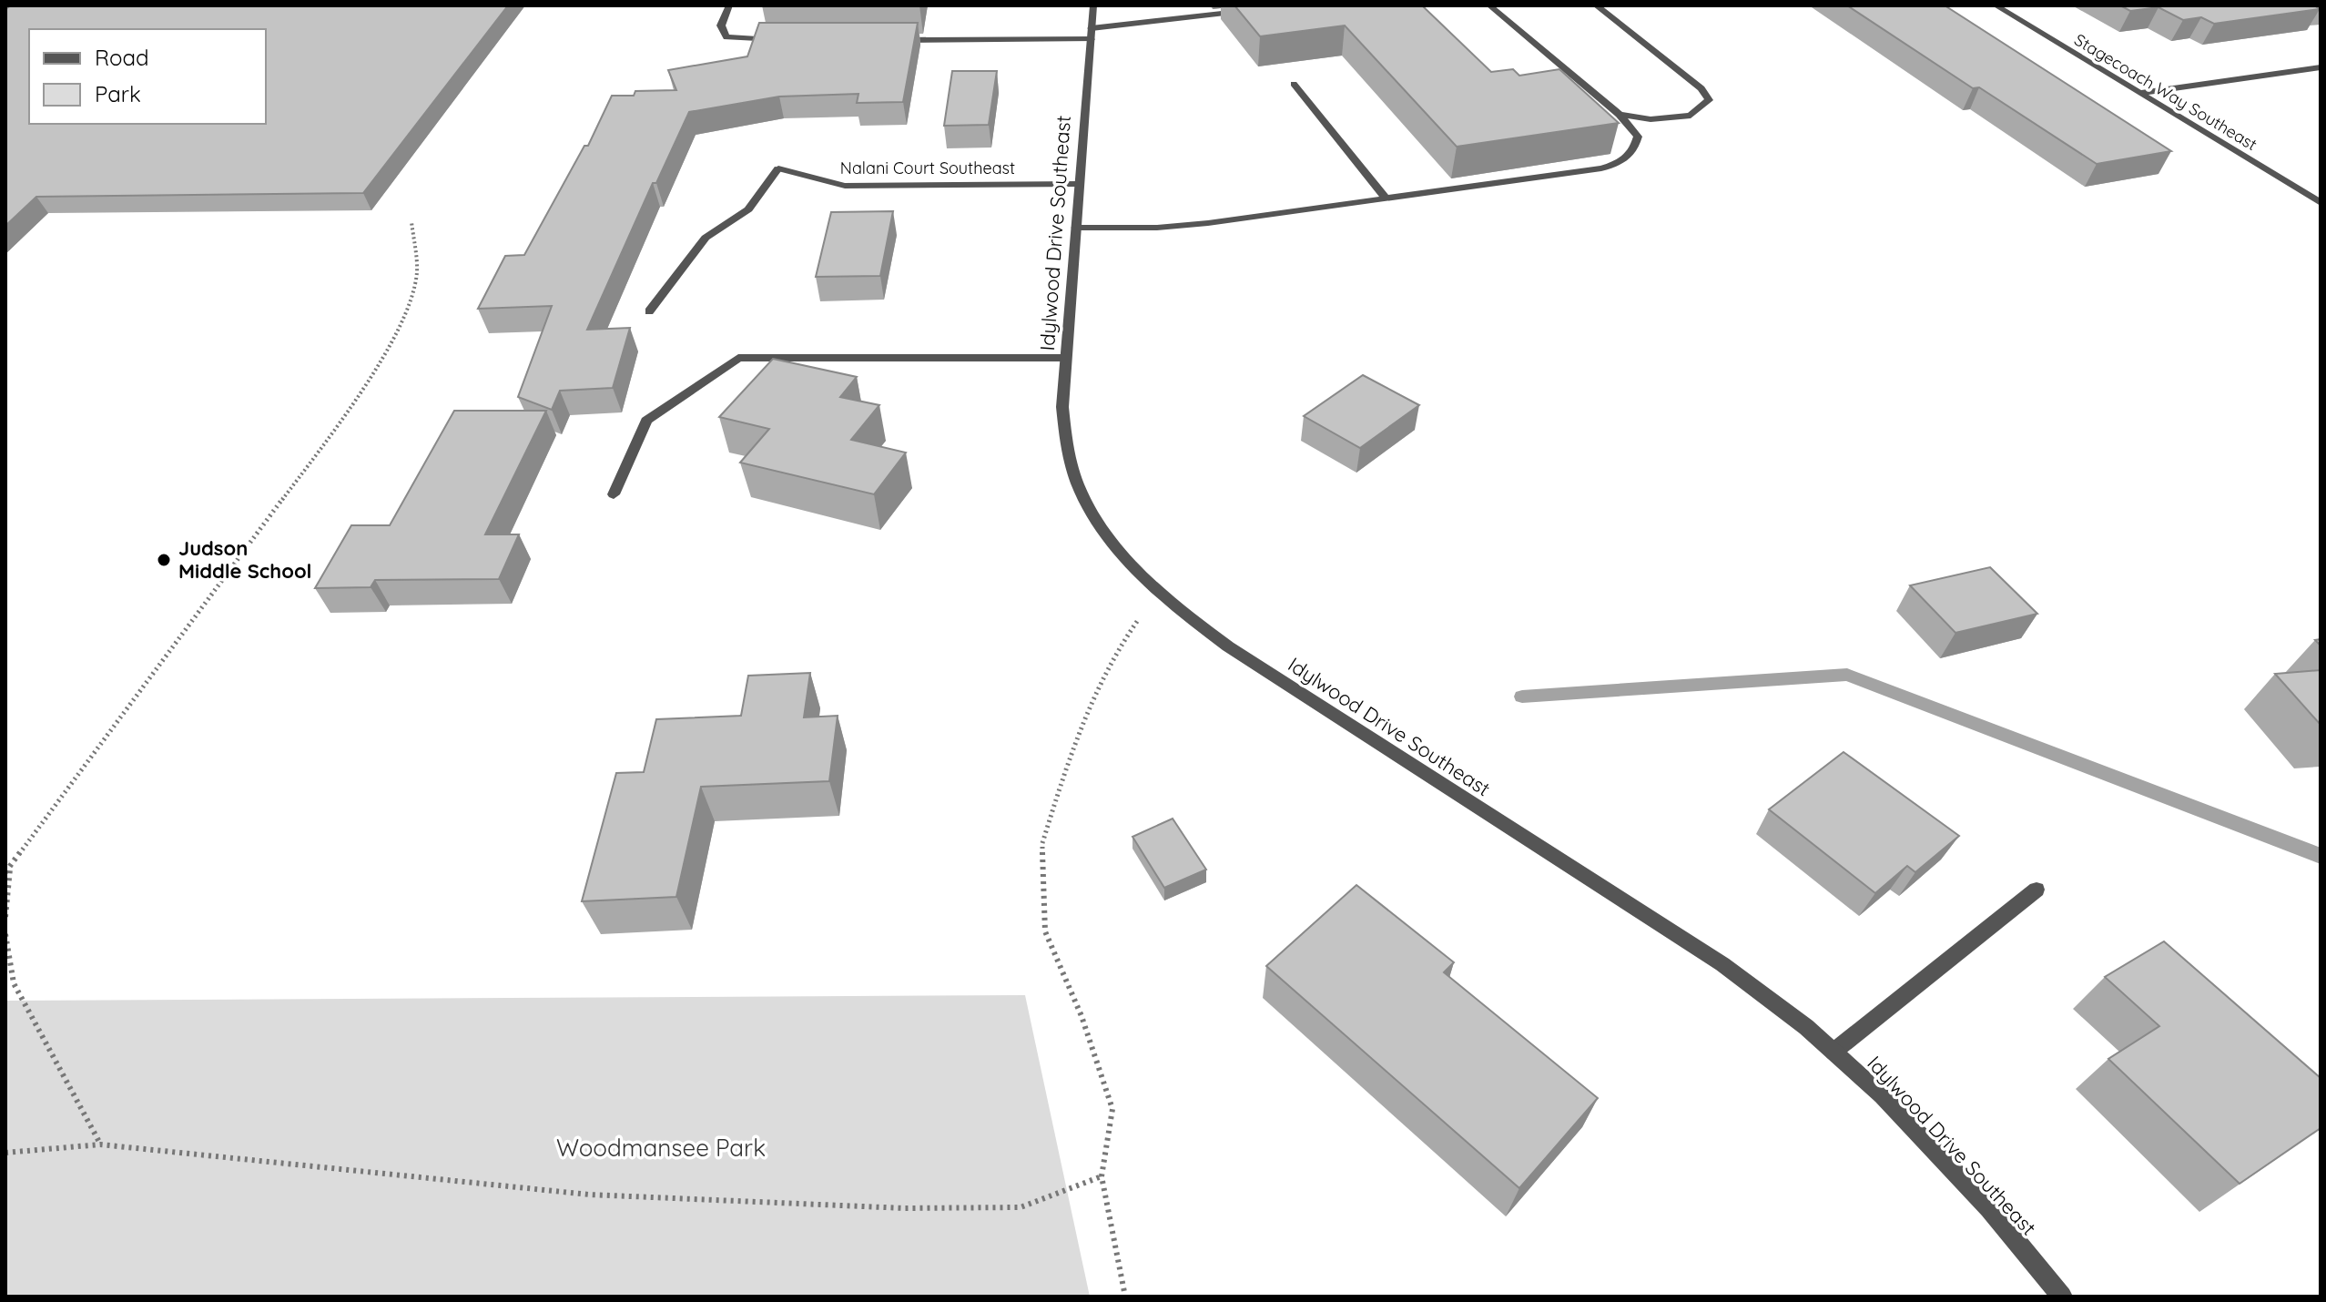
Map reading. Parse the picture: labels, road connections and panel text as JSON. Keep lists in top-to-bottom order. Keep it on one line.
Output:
{"streets":{"street":["Stagecoach Way Southeast","Nalani Court Southeast","Idylwood Drive Southeast"]},"crossings":[["Nalani Court Southeast","Idylwood Drive Southeast"]],"parks":["Woodmansee Park"],"places":["Judson Middle School"],"legend":["Road","Park"]}
